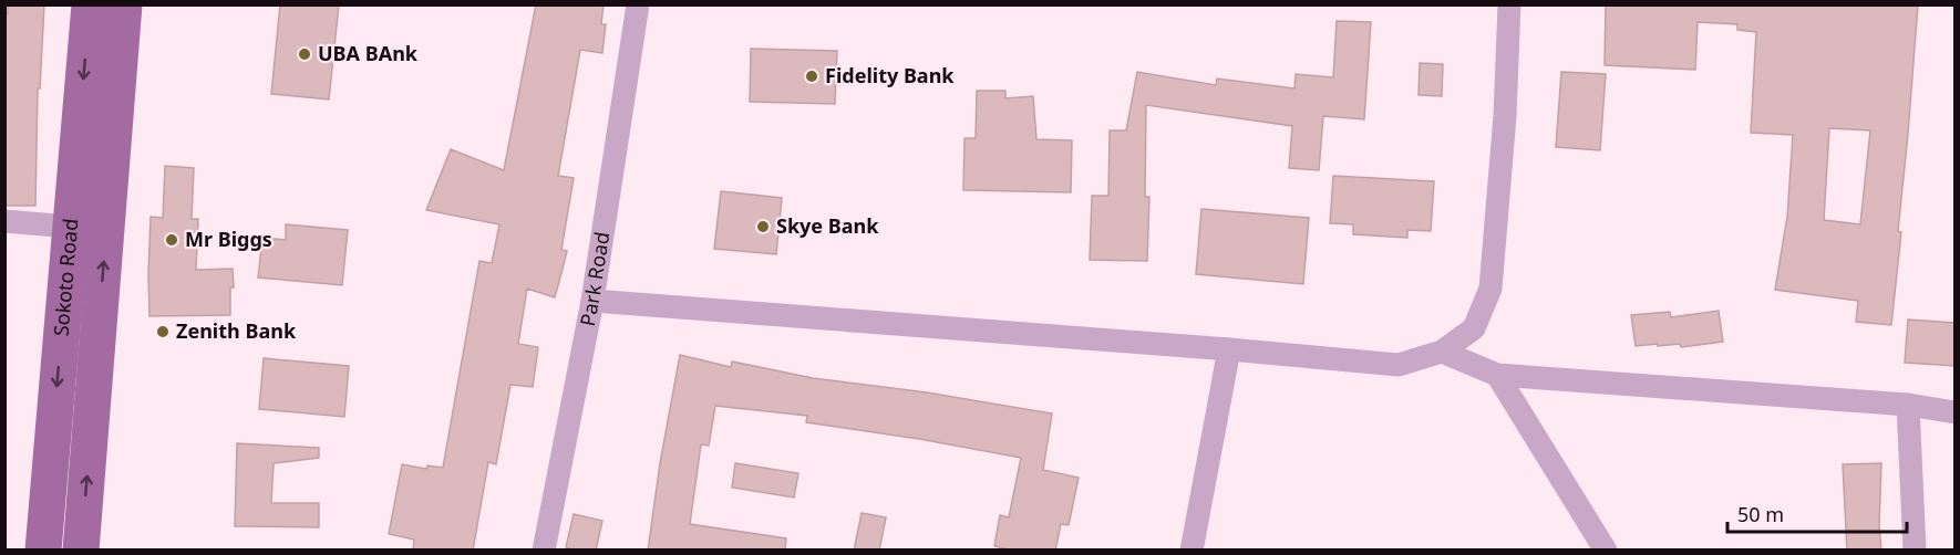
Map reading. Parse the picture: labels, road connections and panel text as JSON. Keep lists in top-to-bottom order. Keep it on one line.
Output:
{"streets":{"main road":["Sokoto Road"],"street":["Park Road"]},"places":["UBA BAnk","Fidelity Bank","Skye Bank","Mr Biggs","Zenith Bank"],"scale_bar":"50 m"}
